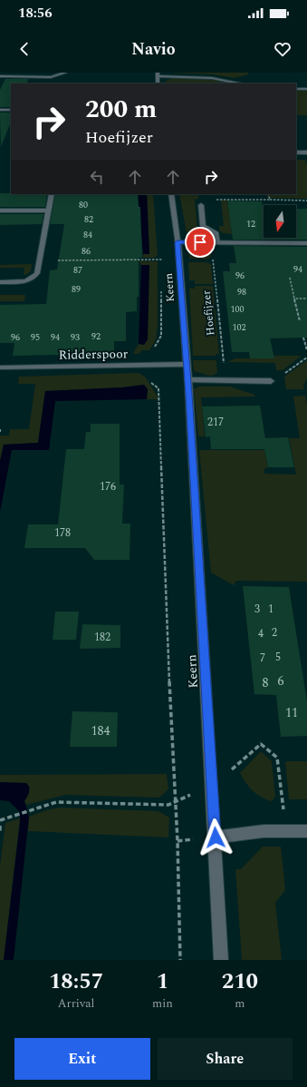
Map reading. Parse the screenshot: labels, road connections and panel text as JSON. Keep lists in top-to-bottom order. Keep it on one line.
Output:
{"streets":{"street":["Keern","Ridderspoor"],"path":["Hoefijzer"]},"crossings":[["Keern","Ridderspoor"]],"house_numbers":["80","82","12","84","86","94","87","96","89","98","100","102","92","96","95","94","93","217","176","178","3","1","2","4","182","5","7","6","8","11","184"],"north":"bottom","page":{"status":"18:56","header":"Navio","turn":["200 m","Hoefijzer"],"eta":["18:57","Arrival","1","min","210","m"],"buttons":["Exit","Share"]}}
